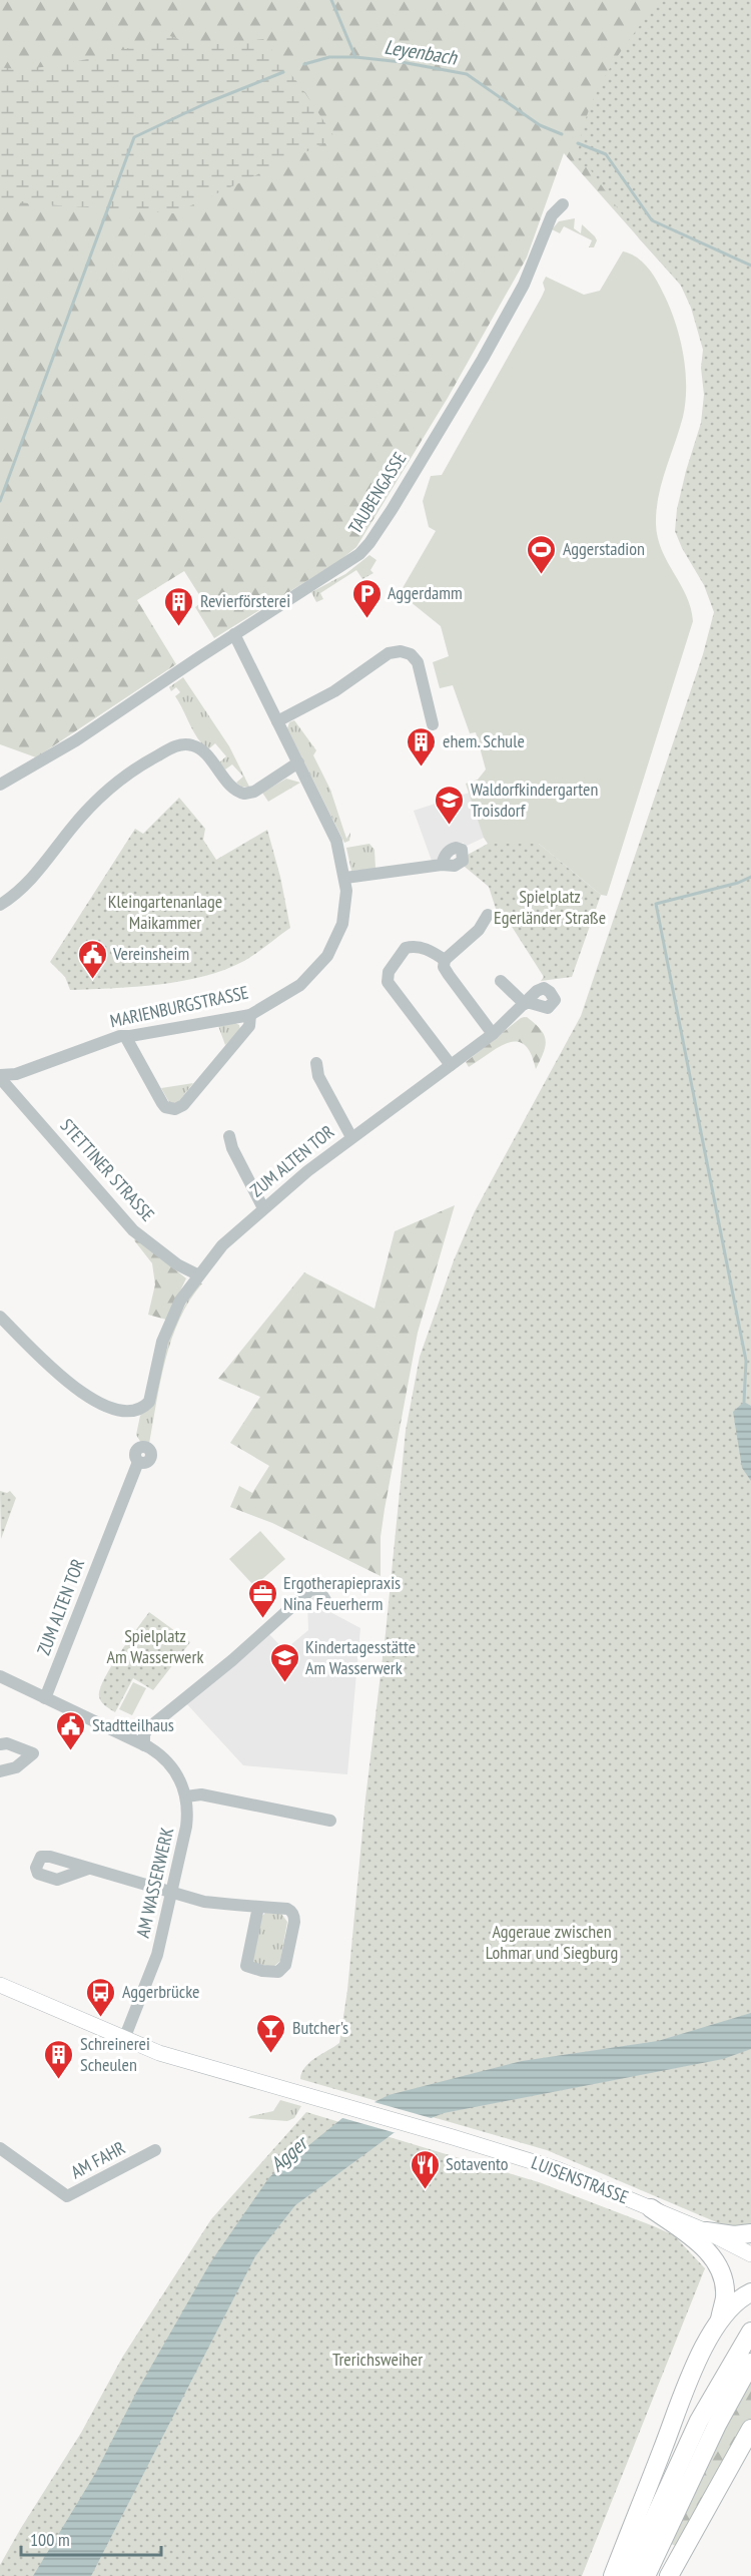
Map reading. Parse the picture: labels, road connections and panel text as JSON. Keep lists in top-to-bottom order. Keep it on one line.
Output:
{"streets":{"main road":["LUISENSTRASSE"],"street":["TAUBENGASSE","MARIENBURGSTRASSE","ZUM ALTEN TOR","STETTINER STRASSE","AM WASSERWERK","AM FAHR"]},"crossings":[["TAUBENGASSE","MARIENBURGSTRASSE"],["MARIENBURGSTRASSE","STETTINER STRASSE"],["ZUM ALTEN TOR","STETTINER STRASSE"],["ZUM ALTEN TOR","AM WASSERWERK"],["AM WASSERWERK","LUISENSTRASSE"]],"water":["Leyenbach","Agger"],"parks":["Spielplatz Egerländer Straße","Kleingartenanlage Maikammer","Spielplatz Am Wasserwerk","Aggeraue zwischen Lohmar und Siegburg","Trerichsweiher"],"places":{"sports":["Aggerstadion"],"parking":["Aggerdamm"],"building":["Revierförsterei","ehem. Schule","Schreinerei Scheulen"],"school or university":["Waldorfkindergarten Troisdorf","Kindertagesstätte Am Wasserwerk"],"public building":["Vereinsheim","Stadtteilhaus"],"office":["Ergotherapiepraxis Nina Feuerherm"],"bus stop":["Aggerbrücke"],"bar":["Butcher's"],"restaurant":["Sotavento"]},"scale_bar":"100 m"}
